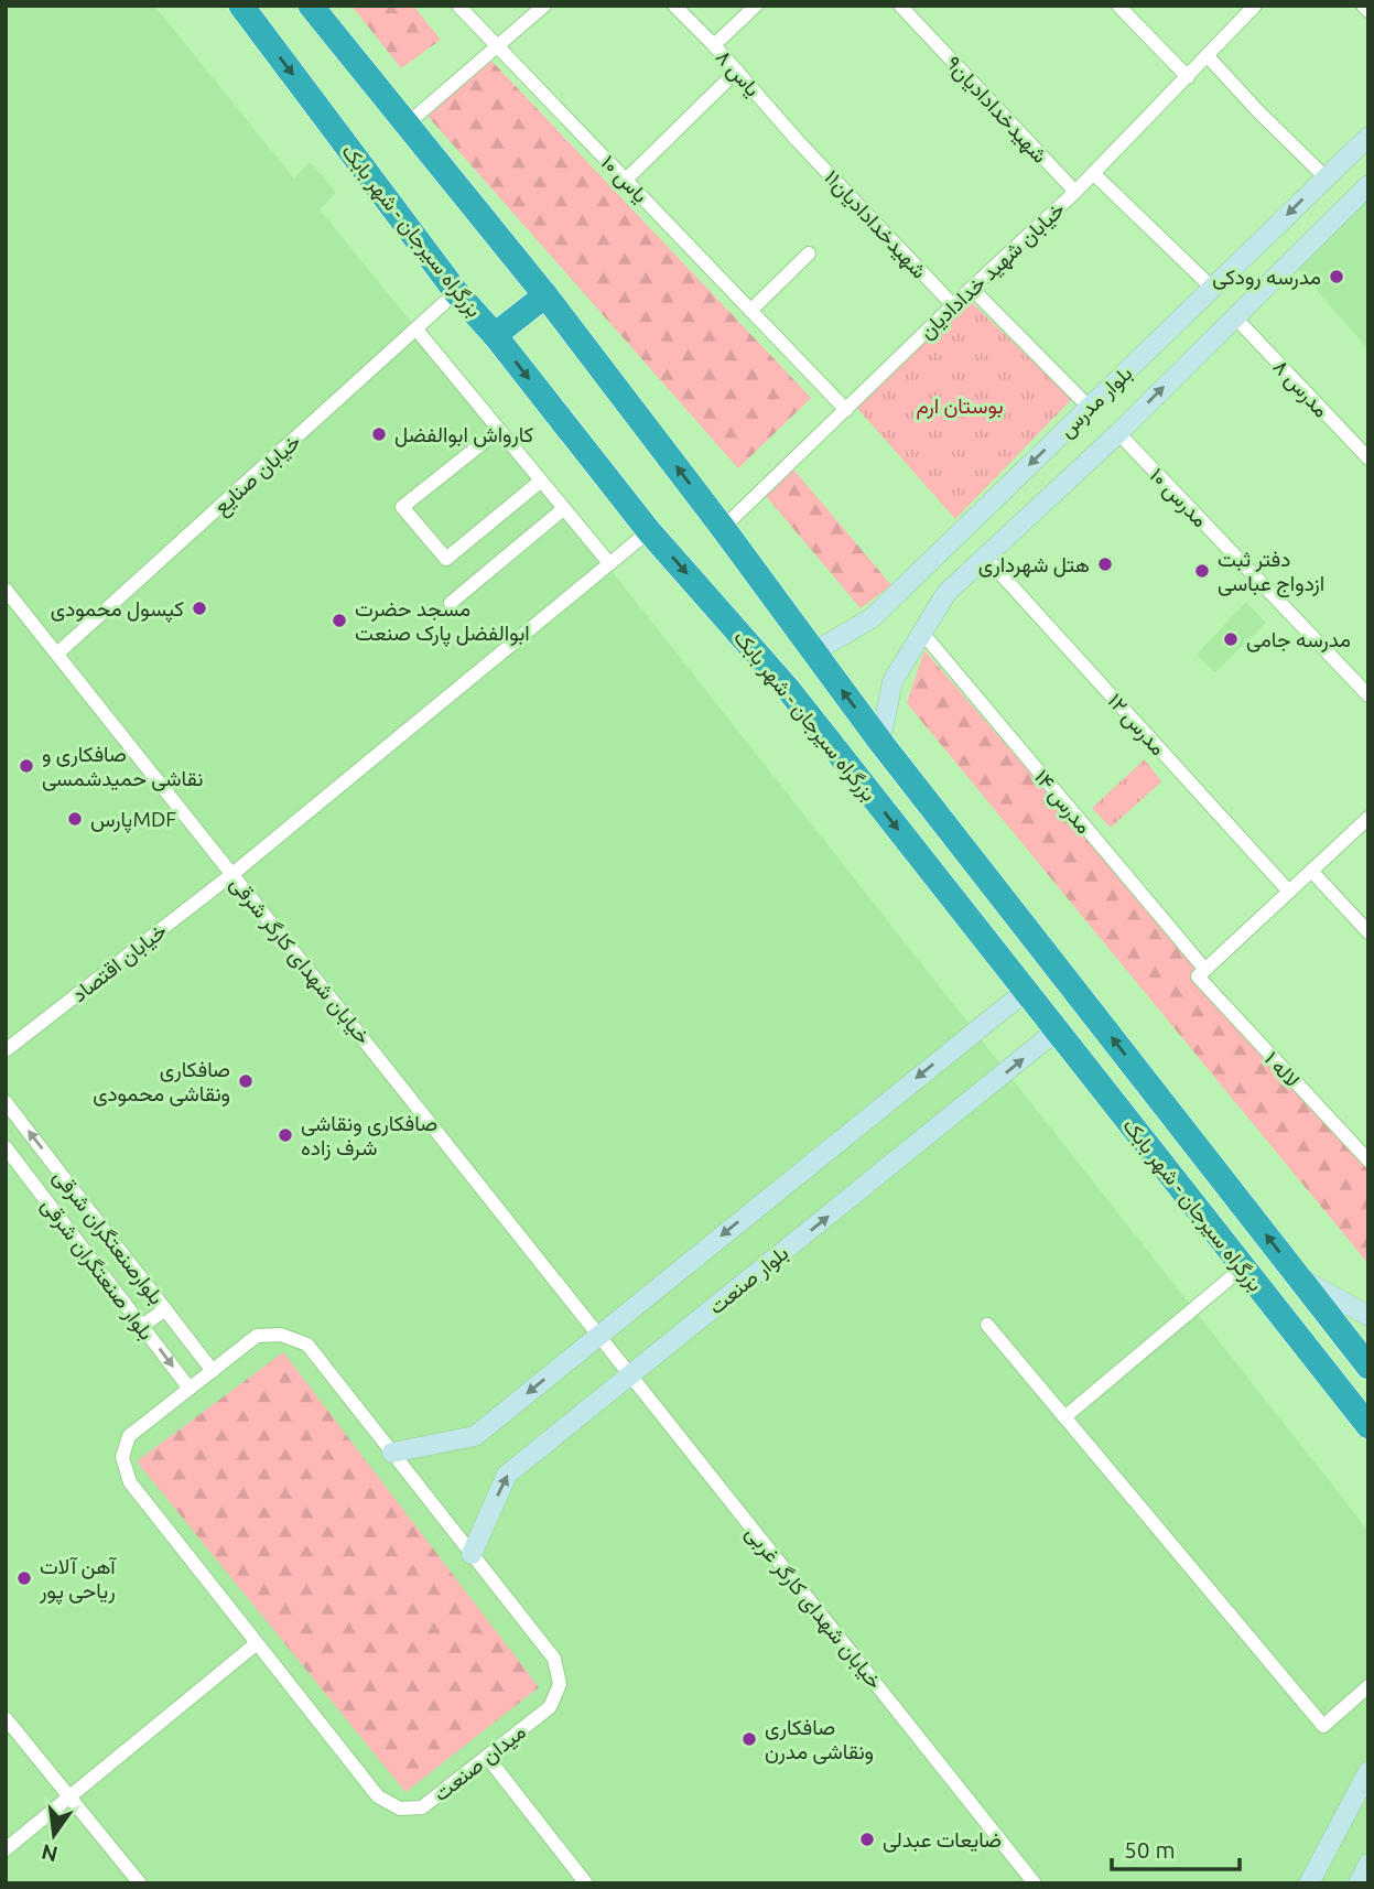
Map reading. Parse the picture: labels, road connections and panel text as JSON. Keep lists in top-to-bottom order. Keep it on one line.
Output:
{"streets":{"highway":["بزرگراه سیرجان - شهر بابک"],"street":["یاس ۸","شهیدخدادادیان۹","یاس ۱۰","شهیدخدادادیان۱۱","خیابان شهید خدادادیان","مدرس ۸","بلوار مدرس","خیابان صنایع","مدرس ۱۰","مدرس ۱۲","مدرس ۱۴","خیابان شهدای کارگر شرقی","خیابان اقتصاد","لاله ۱","بلوارصنعتگران شرقی","بلوار صنعتگران شرقی","بلوار صنعت","خیابان شهدای کارگر غربی","میدان صنعت"]},"crossings":[["یاس ۸","شهیدخدادادیان۱۱"],["شهیدخدادادیان۹","خیابان شهید خدادادیان"],["یاس ۱۰","خیابان شهید خدادادیان"],["شهیدخدادادیان۱۱","خیابان شهید خدادادیان"],["بزرگراه سیرجان - شهر بابک","خیابان شهید خدادادیان"],["بزرگراه سیرجان - شهر بابک","بلوار مدرس"],["بزرگراه سیرجان - شهر بابک","خیابان صنایع"],["بزرگراه سیرجان - شهر بابک","خیابان اقتصاد"],["بزرگراه سیرجان - شهر بابک","بلوار صنعت"],["مدرس ۸","بلوار مدرس"],["بلوار مدرس","مدرس ۱۰"],["بلوار مدرس","مدرس ۱۲"],["بلوار مدرس","مدرس ۱۴"],["خیابان صنایع","خیابان شهدای کارگر شرقی"],["مدرس ۱۴","لاله ۱"],["خیابان شهدای کارگر شرقی","خیابان اقتصاد"],["خیابان شهدای کارگر شرقی","خیابان شهدای کارگر غربی"],["بلوارصنعتگران شرقی","میدان صنعت"],["بلوار صنعتگران شرقی","میدان صنعت"],["بلوار صنعت","خیابان شهدای کارگر غربی"],["بلوار صنعت","میدان صنعت"]],"one_way":["بلوارصنعتگران شرقی"],"parks":["بوستان ارم"],"places":["مدرسه رودکی","کارواش ابوالفضل","هتل شهرداری","دفتر ثبت ازدواج عباسی","کپسول محمودی","مسجد حضرت ابوالفضل پارک صنعت","مدرسه جامی","صافکاری و نقاشی حمیدشمسی","پارسMDF","صافکاری ونقاشی محمودی","صافکاری ونقاشی شرف زاده","آهن آلات ریاحی پور","صافکاری ونقاشی مدرن","ضایعات عبدلی"],"scale_bar":"50 m","north":"bottom"}
